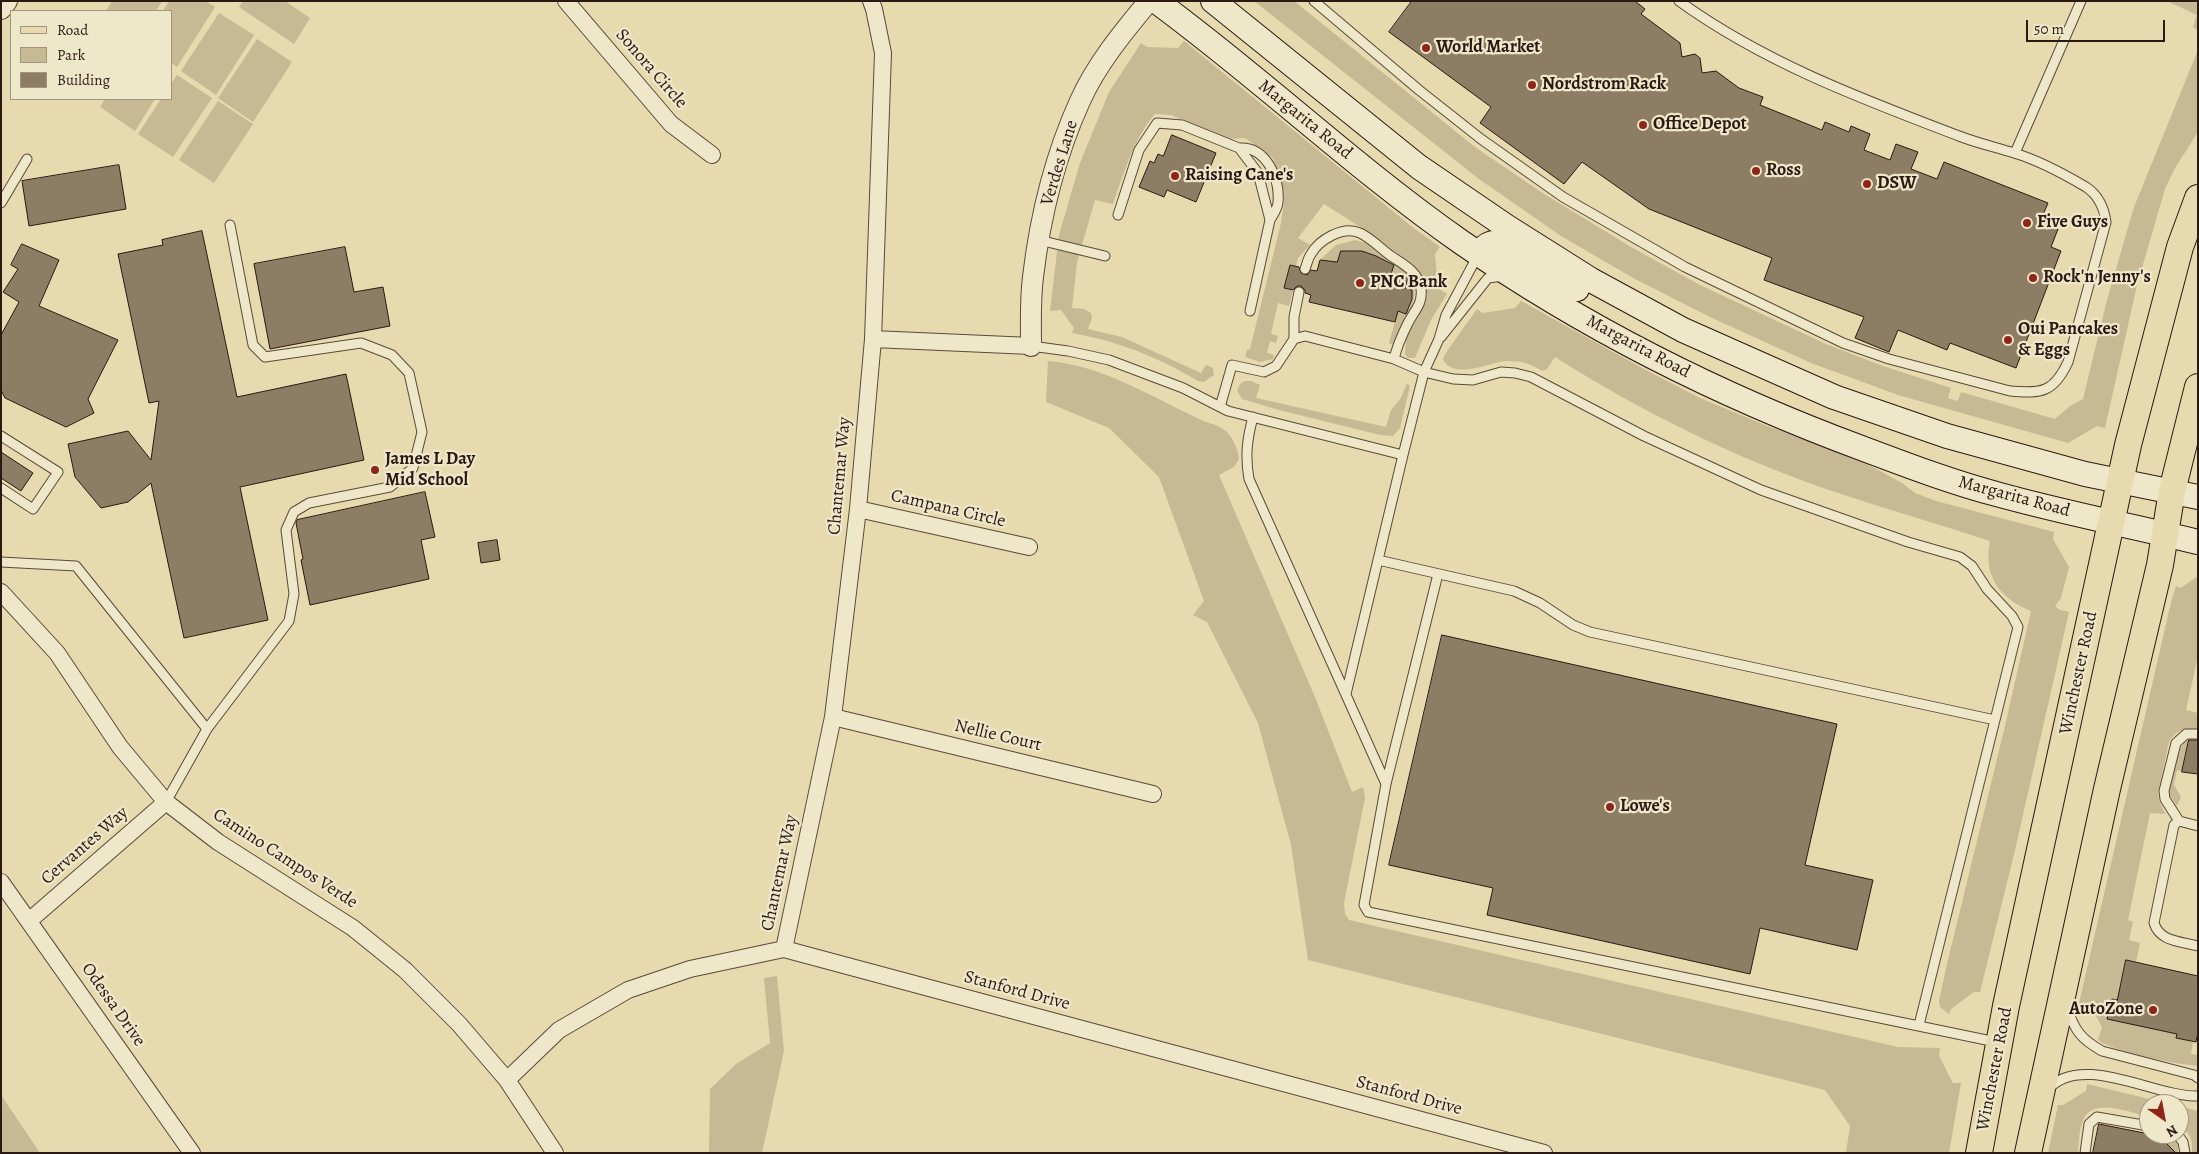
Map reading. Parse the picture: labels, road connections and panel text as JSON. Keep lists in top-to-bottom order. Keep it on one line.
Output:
{"streets":{"main road":["Margarita Road","Winchester Road"],"street":["Sonora Circle","Verdes Lane","Chantemar Way","Campana Circle","Nellie Court","Cervantes Way","Camino Campos Verde","Stanford Drive","Odessa Drive"]},"crossings":[["Margarita Road","Winchester Road"],["Chantemar Way","Campana Circle"],["Chantemar Way","Nellie Court"],["Chantemar Way","Stanford Drive"],["Cervantes Way","Camino Campos Verde"],["Cervantes Way","Odessa Drive"],["Camino Campos Verde","Stanford Drive"]],"places":["World Market","Nordstrom Rack","Office Depot","Ross","Raising Cane's","DSW","Five Guys","Rock'n Jenny's","PNC Bank","Oui Pancakes & Eggs","James L Day Mid School","Lowe's","AutoZone"],"legend":["Road","Park","Building"],"scale_bar":"50 m","north":"bottom right"}
